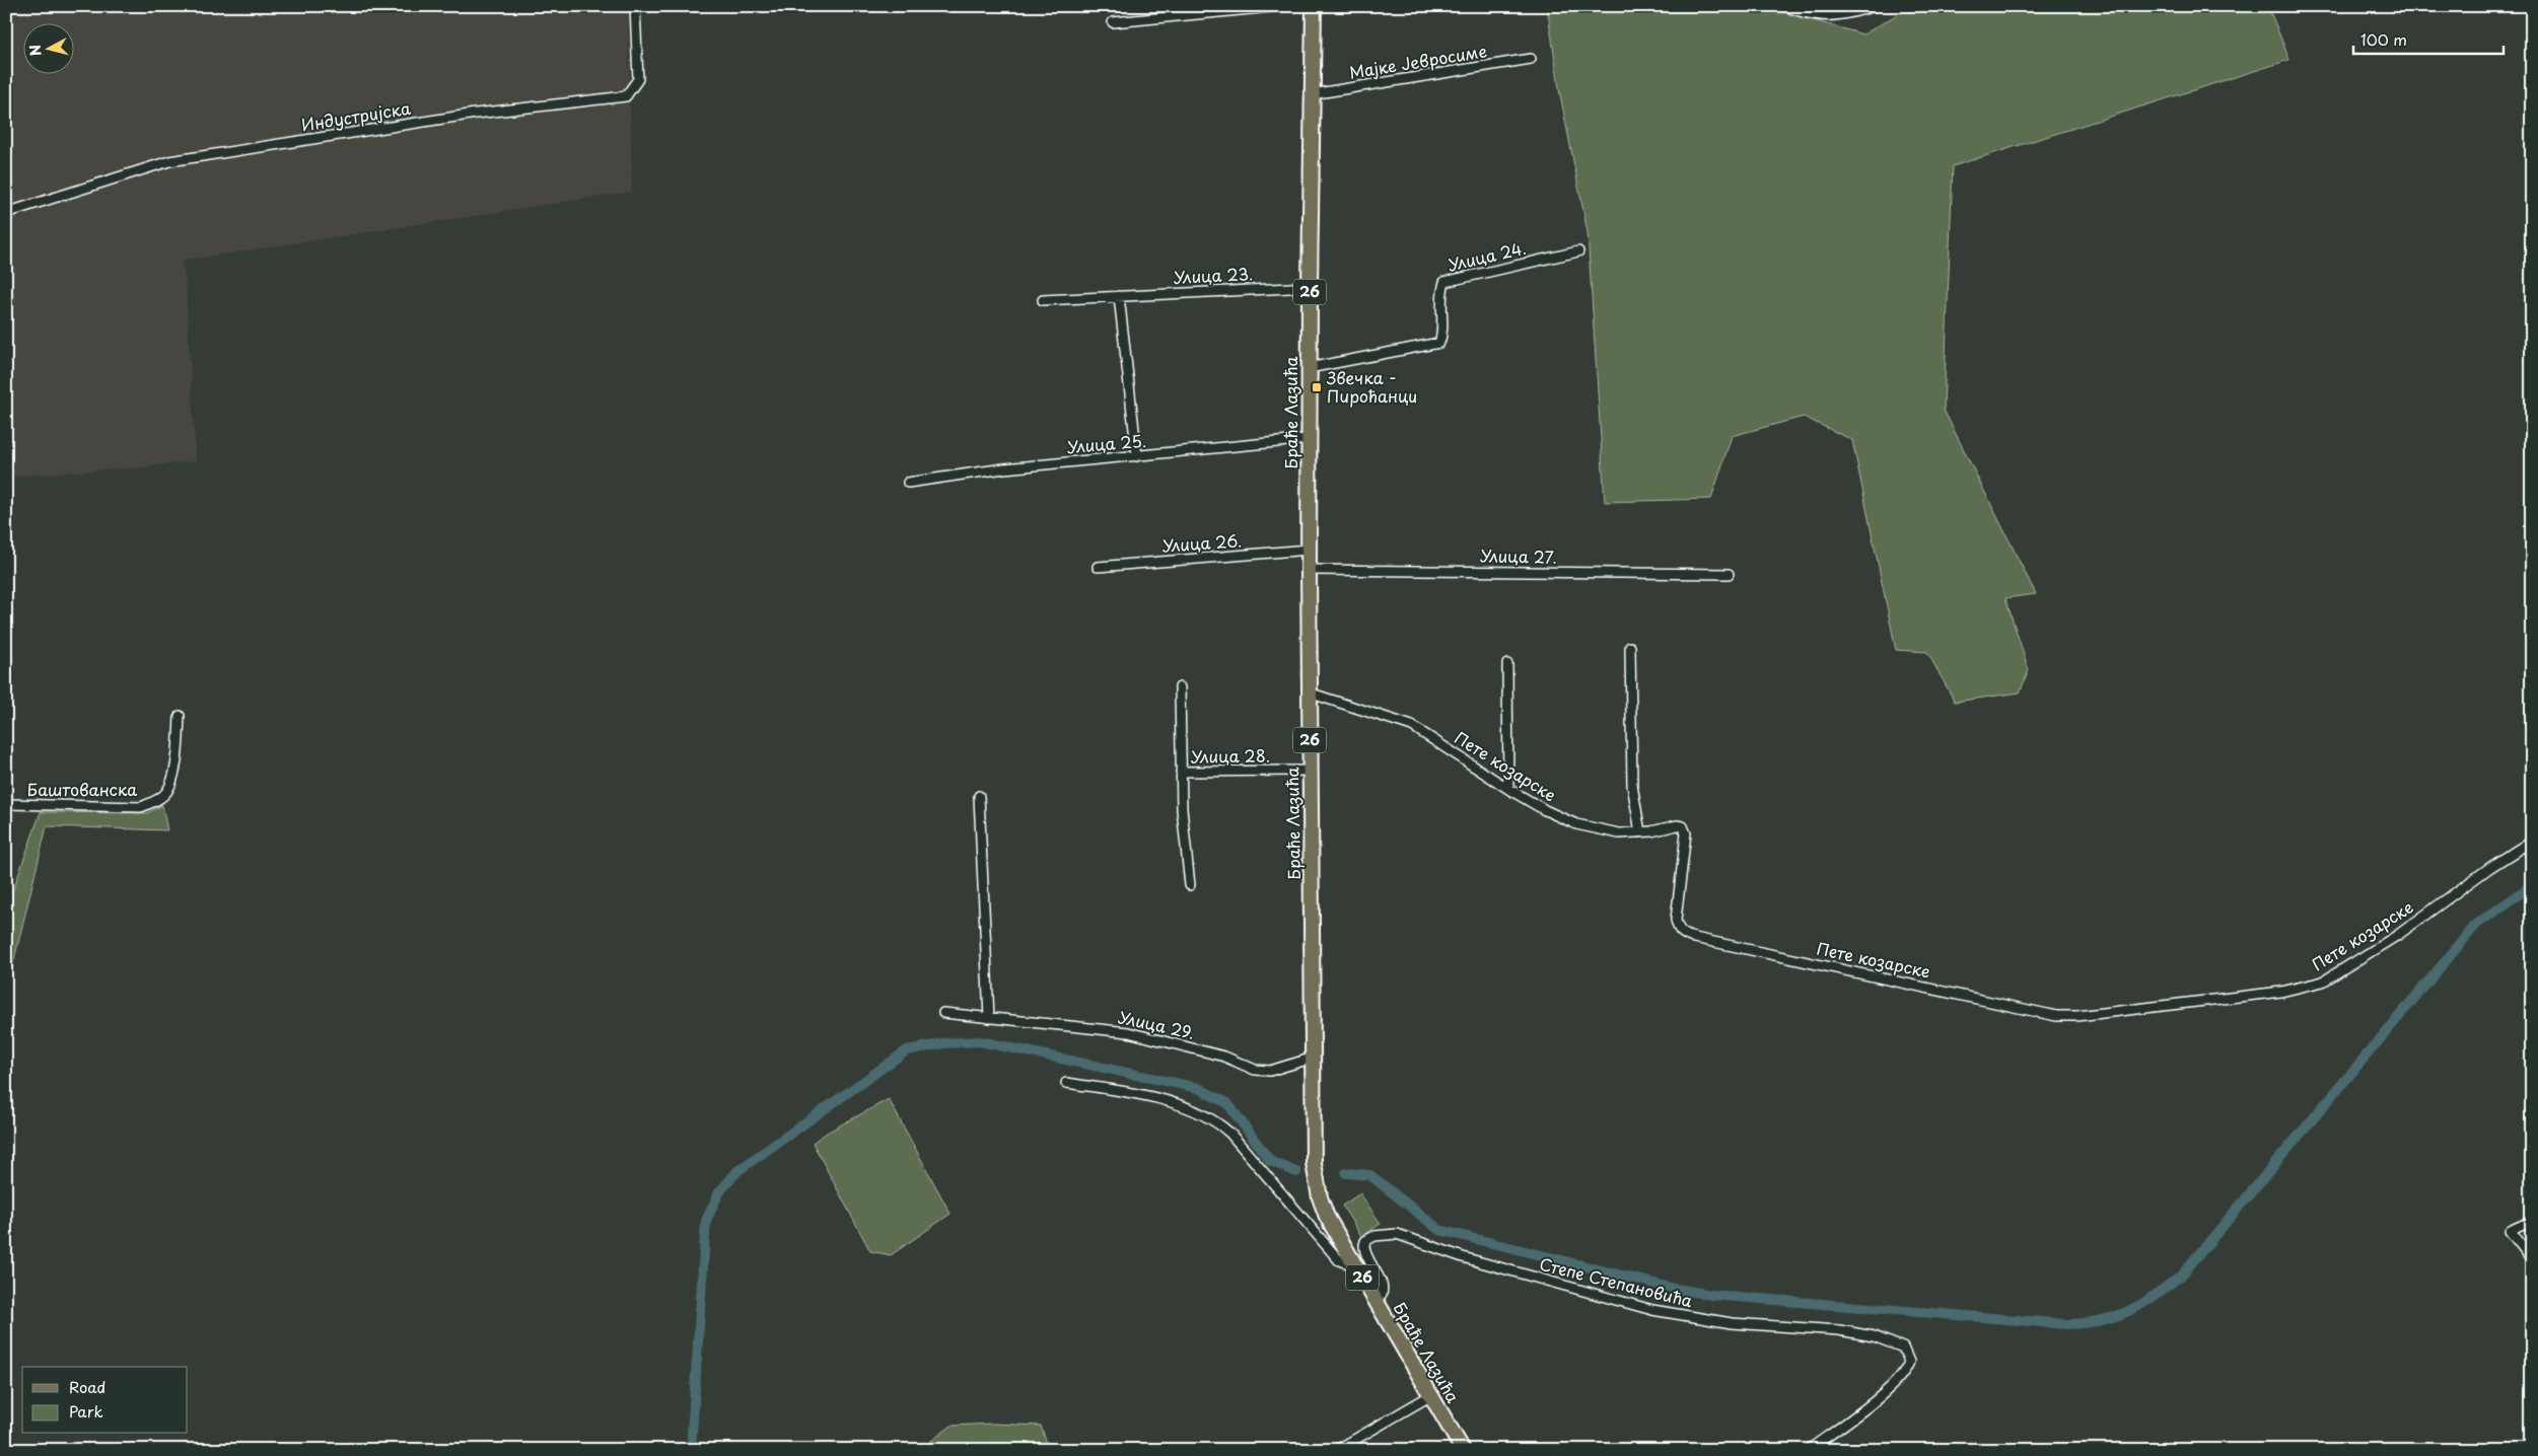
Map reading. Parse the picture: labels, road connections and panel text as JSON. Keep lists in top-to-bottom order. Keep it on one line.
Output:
{"streets":{"main road":["26","Браће Лазића"],"street":["Мајке Јевросиме","Индустријска","Улица 24.","Улица 23.","Улица 25.","Улица 26.","Улица 27.","Улица 28.","Пете козарске","Баштованска","Улица 29.","Степе Степановића"]},"crossings":[["Мајке Јевросиме","Браће Лазића"],["Улица 24.","Браће Лазића"],["Улица 23.","Браће Лазића"],["Браће Лазића","Улица 25."],["Браће Лазића","Улица 26."],["Браће Лазића","Улица 27."],["Браће Лазића","Улица 28."],["Браће Лазића","Пете козарске"],["Браће Лазића","Улица 29."],["Браће Лазића","Степе Степановића"]],"places":{"transit":["Звечка - Пироћанци"]},"legend":["Road","Park"],"scale_bar":"100 m","north":"left"}
